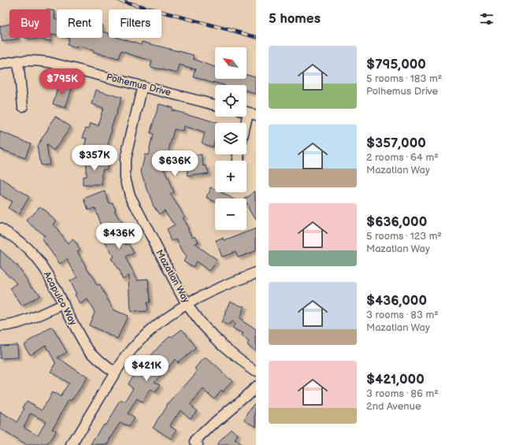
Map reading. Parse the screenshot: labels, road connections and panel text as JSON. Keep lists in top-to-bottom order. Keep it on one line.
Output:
{"streets":{"street":["Polhemus Drive","Mazatlan Way","Acapulco Way"]},"crossings":[["Polhemus Drive","Mazatlan Way"]],"north":"top left","page":{"heading":"5 homes","chip":["Buy","Rent","Filters"],"list":[{"name":"$795,000","note":"5 rooms · 183 m² · Polhemus Drive"},{"name":"$357,000","note":"2 rooms · 64 m² · Mazatlan Way"},{"name":"$636,000","note":"5 rooms · 123 m² · Mazatlan Way"},{"name":"$436,000","note":"3 rooms · 83 m² · Mazatlan Way"},{"name":"$421,000","note":"3 rooms · 86 m² · 2nd Avenue"}],"map_buttons":["+","−"],"price":["$795K","$357K","$636K","$436K","$421K"]}}
